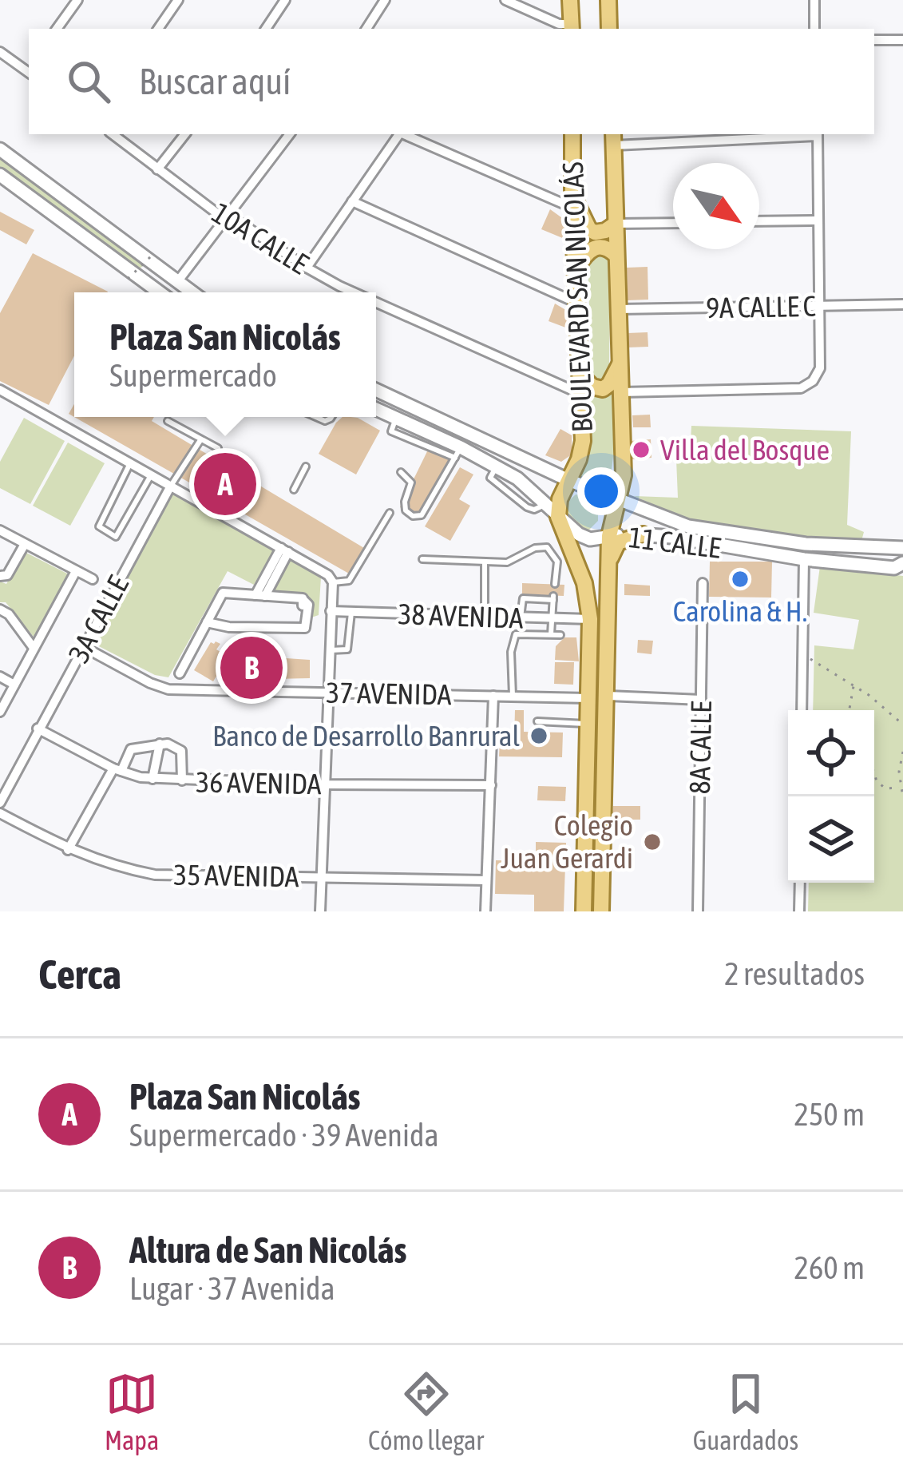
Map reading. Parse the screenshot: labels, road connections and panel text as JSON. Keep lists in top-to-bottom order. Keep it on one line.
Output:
{"streets":{"main road":["BOULEVARD SAN NICOLÁS","11 CALLE"],"street":["10A CALLE","9A CALLE C","38 AVENIDA","3A CALLE","37 AVENIDA","8A CALLE","36 AVENIDA","35 AVENIDA"]},"crossings":[["10A CALLE","BOULEVARD SAN NICOLÁS"],["BOULEVARD SAN NICOLÁS","9A CALLE C"],["BOULEVARD SAN NICOLÁS","11 CALLE"],["3A CALLE","37 AVENIDA"],["3A CALLE","36 AVENIDA"]],"places":["Villa del Bosque","Carolina & H.","Banco de Desarrollo Banrural","Colegio Juan Gerardi"],"north":"bottom right","page":{"search":"Buscar aquí","popup":["Plaza San Nicolás","Supermercado"],"pins":["A","B"],"heading":["Cerca","2 resultados"],"list":[{"mark":"A","name":"Plaza San Nicolás","note":"Supermercado · 39 Avenida","value":"250 m"},{"mark":"B","name":"Altura de San Nicolás","note":"Lugar · 37 Avenida","value":"260 m"}],"nav":["Mapa","Cómo llegar","Guardados"]}}
